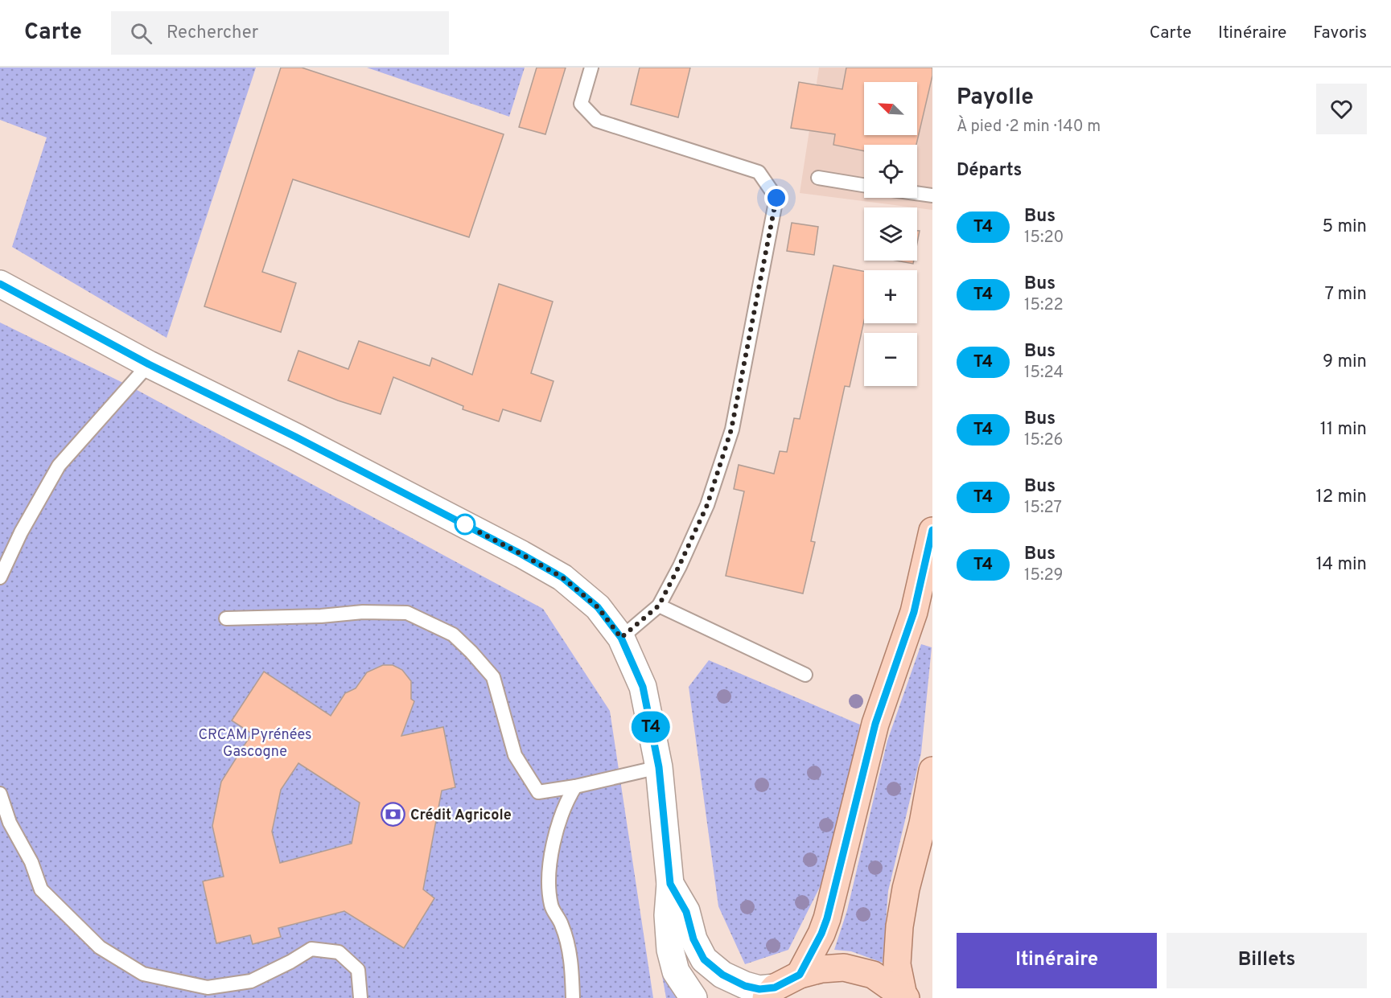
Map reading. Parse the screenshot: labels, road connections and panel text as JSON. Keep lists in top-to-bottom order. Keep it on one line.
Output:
{"parks":["CRCAM Pyrénées Gascogne"],"places":{"bank":["Crédit Agricole"]},"lines":["bus line T4"],"north":"top left","page":{"header":"Carte","search":"Rechercher","nav":["Carte","Itinéraire","Favoris"],"on_map":"T4","heading":[["Payolle","À pied · 2 min · 140 m"],"Départs"],"map_buttons":["+","−"],"list":[{"mark":"T4","name":"Bus","note":"15:20","value":"5 min"},{"mark":"T4","name":"Bus","note":"15:22","value":"7 min"},{"mark":"T4","name":"Bus","note":"15:24","value":"9 min"},{"mark":"T4","name":"Bus","note":"15:26","value":"11 min"},{"mark":"T4","name":"Bus","note":"15:27","value":"12 min"},{"mark":"T4","name":"Bus","note":"15:29","value":"14 min"}],"buttons":["Itinéraire","Billets"]}}
